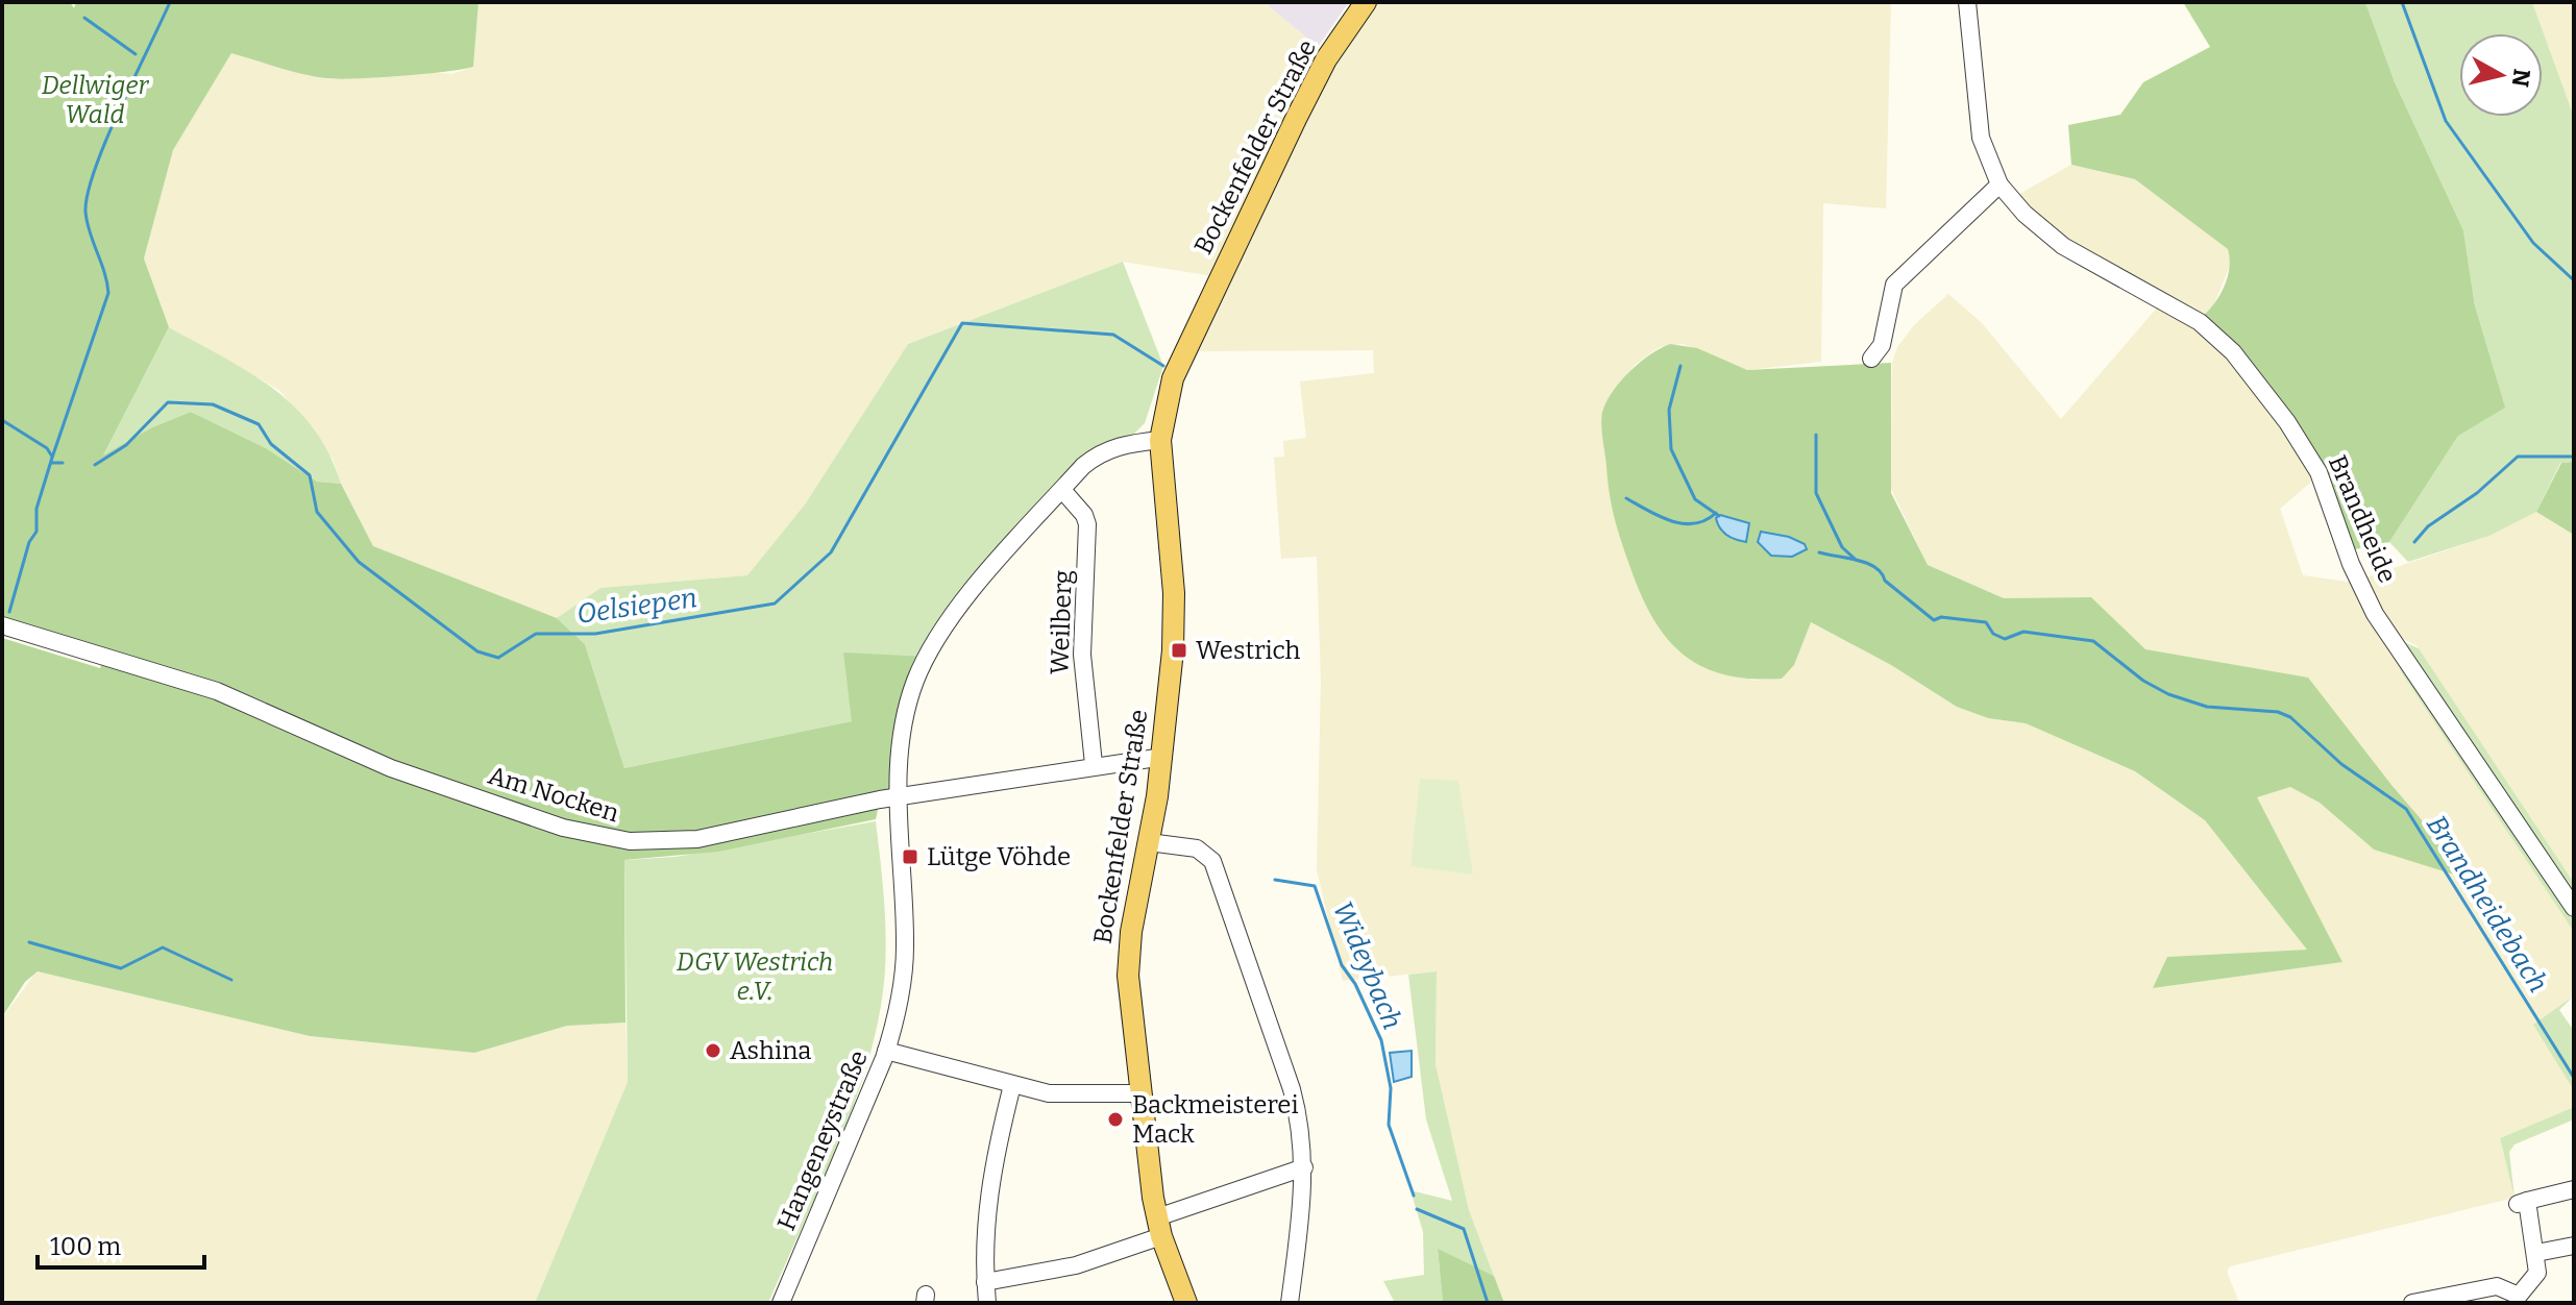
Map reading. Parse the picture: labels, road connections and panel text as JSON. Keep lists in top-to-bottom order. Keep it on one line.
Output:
{"streets":{"main road":["Bockenfelder Straße"],"street":["Brandheide","Weilberg","Am Nocken","Hangeneystraße"]},"crossings":[["Bockenfelder Straße","Am Nocken"],["Bockenfelder Straße","Hangeneystraße"],["Weilberg","Am Nocken"]],"water":["Oelsiepen","Brandheidebach","Wideybach"],"parks":["Dellwiger Wald","DGV Westrich e.V."],"places":{"transit":["Westrich","Lütge Vöhde"],"other":["Ashina","Backmeisterei Mack"]},"scale_bar":"100 m","north":"right"}
